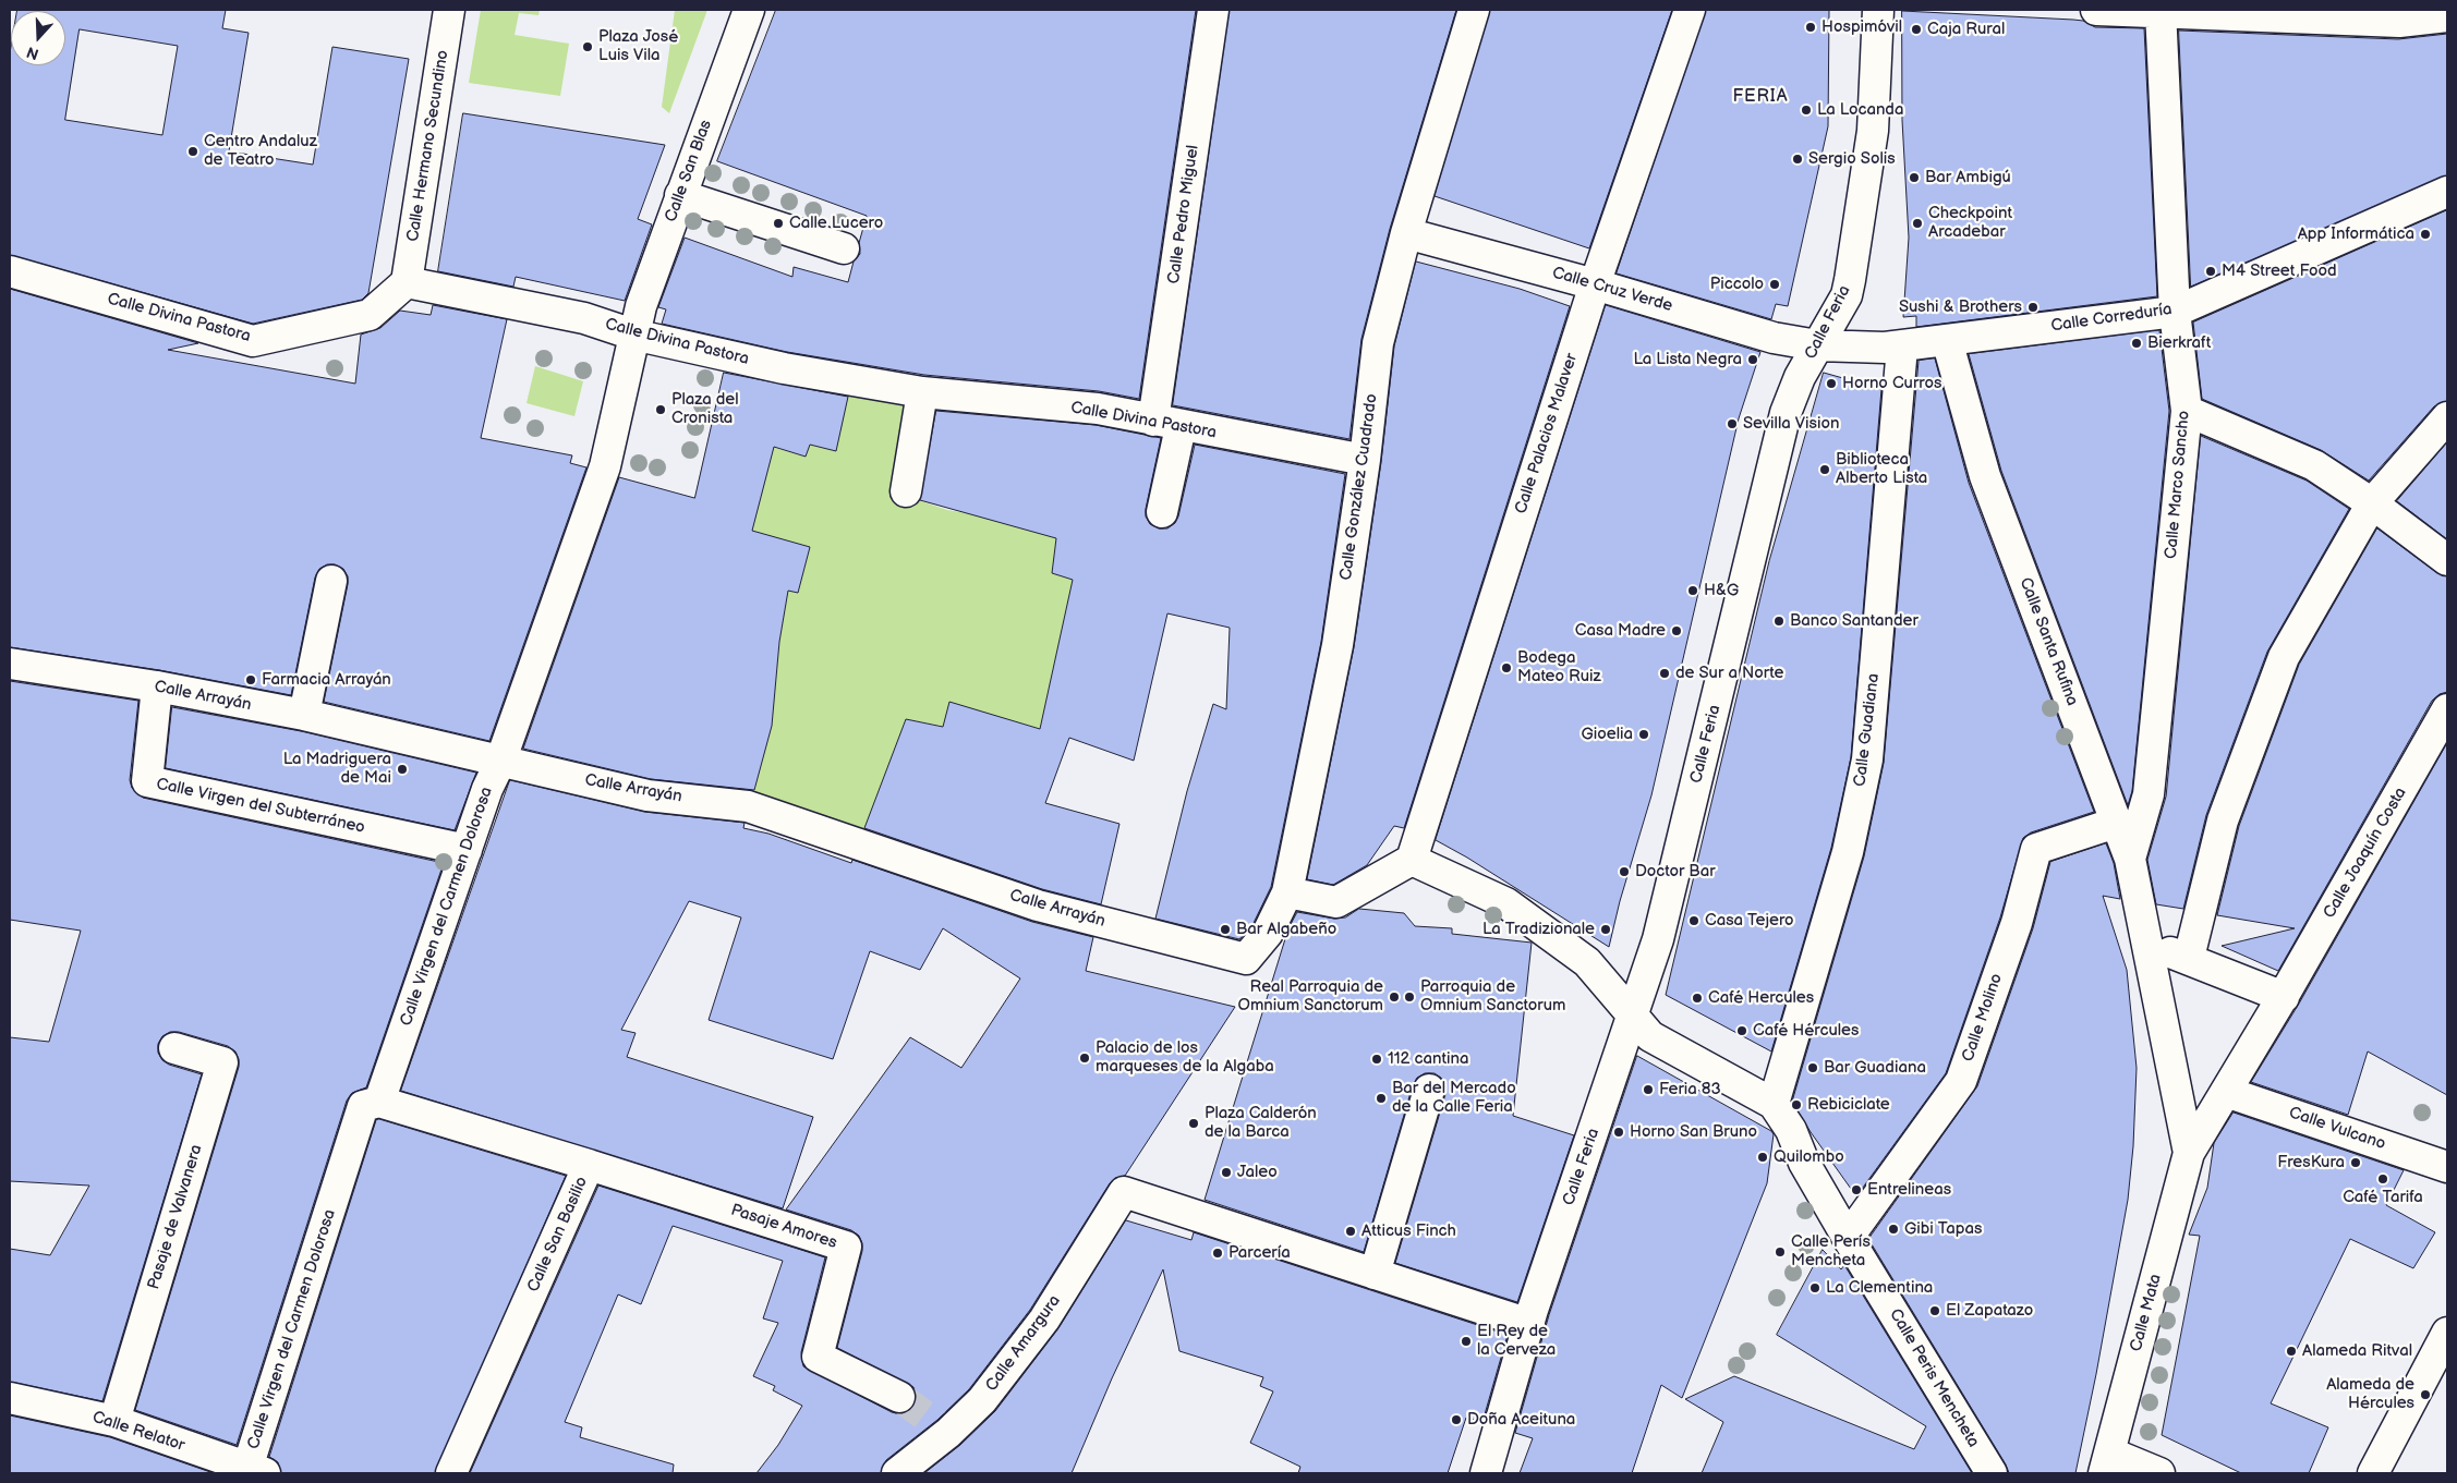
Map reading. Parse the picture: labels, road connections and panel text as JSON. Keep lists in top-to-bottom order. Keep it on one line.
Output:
{"streets":{"street":["Calle Hermano Secundino","Calle San Blas","Calle Pedro Miguel","Calle Cruz Verde","Calle Divina Pastora","Calle Correduría","Calle Feria","Calle Palacios Malaver","Calle Marco Sancho","Calle González Cuadrado","Calle Santa Rufina","Calle Arrayán","Calle Guadiana","Calle Virgen del Subterráneo","Calle Joaquín Costa","Calle Virgen del Carmen Dolorosa","Calle Molino","Calle Vulcano","Pasaje de Valvanera","Pasaje Amores","Calle San Basilio","Calle Mata","Calle Amargura","Calle Peris Mencheta","Calle Relator"]},"crossings":[["Calle Hermano Secundino","Calle Divina Pastora"],["Calle San Blas","Calle Divina Pastora"],["Calle San Blas","Calle Virgen del Carmen Dolorosa"],["Calle Pedro Miguel","Calle Divina Pastora"],["Calle Cruz Verde","Calle Correduría"],["Calle Cruz Verde","Calle Feria"],["Calle Cruz Verde","Calle Palacios Malaver"],["Calle Cruz Verde","Calle González Cuadrado"],["Calle Divina Pastora","Calle González Cuadrado"],["Calle Divina Pastora","Calle Virgen del Carmen Dolorosa"],["Calle Correduría","Calle Feria"],["Calle Correduría","Calle Marco Sancho"],["Calle Correduría","Calle Santa Rufina"],["Calle Correduría","Calle Guadiana"],["Calle Feria","Calle Peris Mencheta"],["Calle Palacios Malaver","Calle Peris Mencheta"],["Calle Marco Sancho","Calle Santa Rufina"],["Calle González Cuadrado","Calle Arrayán"],["Calle Santa Rufina","Calle Molino"],["Calle Santa Rufina","Calle Mata"],["Calle Arrayán","Calle Virgen del Subterráneo"],["Calle Arrayán","Calle Virgen del Carmen Dolorosa"],["Calle Guadiana","Calle Peris Mencheta"],["Calle Virgen del Subterráneo","Calle Virgen del Carmen Dolorosa"],["Calle Joaquín Costa","Calle Mata"],["Calle Virgen del Carmen Dolorosa","Calle San Basilio"],["Calle Virgen del Carmen Dolorosa","Calle Relator"],["Calle Molino","Calle Peris Mencheta"],["Calle Vulcano","Calle Mata"],["Pasaje de Valvanera","Calle Relator"],["Pasaje Amores","Calle San Basilio"]],"districts":["FERIA"],"places":["Hospimóvil","Caja Rural","Plaza José Luis Vila","La Locanda","Centro Andaluz de Teatro","Sergio Solis","Bar Ambigú","Calle Lucero","Checkpoint Arcadebar","App Informática","M4 Street Food","Piccolo","Sushi & Brothers","Bierkraft","La Lista Negra","Horno Curros","Plaza del Cronista","Sevilla Vision","Biblioteca Alberto Lista","H&G","Banco Santander","Casa Madre","Bodega Mateo Ruiz","de Sur a Norte","Farmacia Arrayán","Gioelia","La Madriguera de Mai","Doctor Bar","Casa Tejero","Bar Algabeño","La Tradizionale","Real Parroquia de Omnium Sanctorum","Parroquia de Omnium Sanctorum","Café Hercules","Café Hércules","Palacio de los marqueses de la Algaba","112 cantina","Bar Guadiana","Feria 83","Bar del Mercado de la Calle Feria","Rebiciclate","Plaza Calderón de la Barca","Horno San Bruno","Quilombo","FresKura","Jaleo","Café Tarifa","Entrelineas","Gibi Tapas","Atticus Finch","Calle Perís Mencheta","Parcería","La Clementina","El Zapatazo","El Rey de la Cerveza","Alameda Ritval","Alameda de Hércules","Doña Aceituna"],"north":"bottom"}
